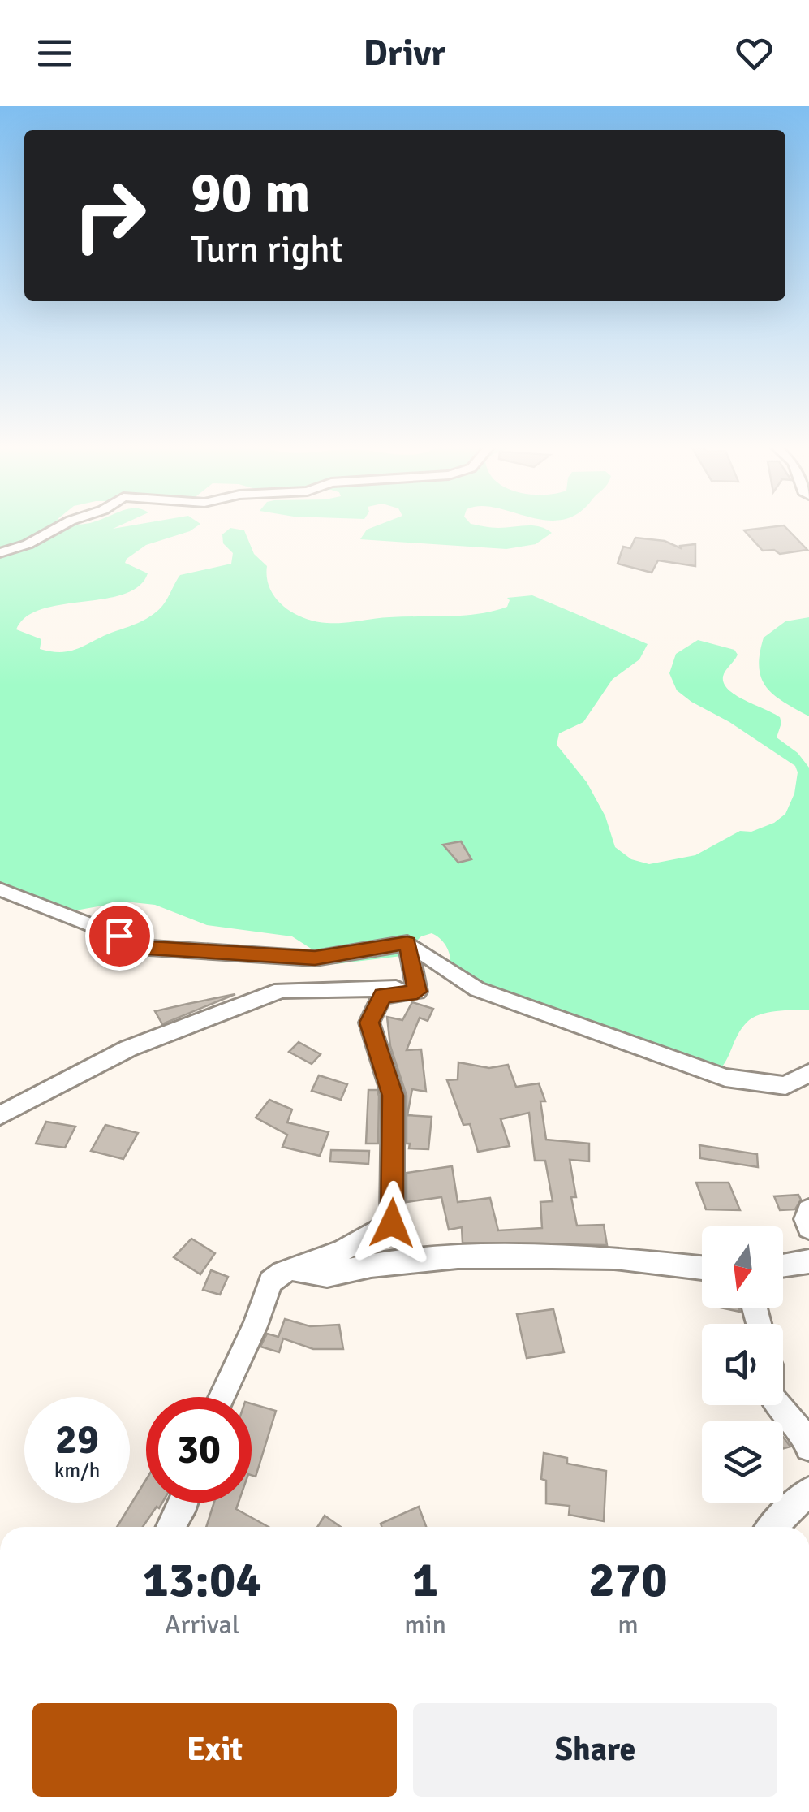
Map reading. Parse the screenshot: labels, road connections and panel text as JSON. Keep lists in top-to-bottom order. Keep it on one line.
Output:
{"north":"bottom","page":{"header":"Drivr","turn":["90 m","Turn right"],"speed":"29 km/h","limit":"30","eta":["13:04","Arrival","1","min","270","m"],"buttons":["Exit","Share"]}}
